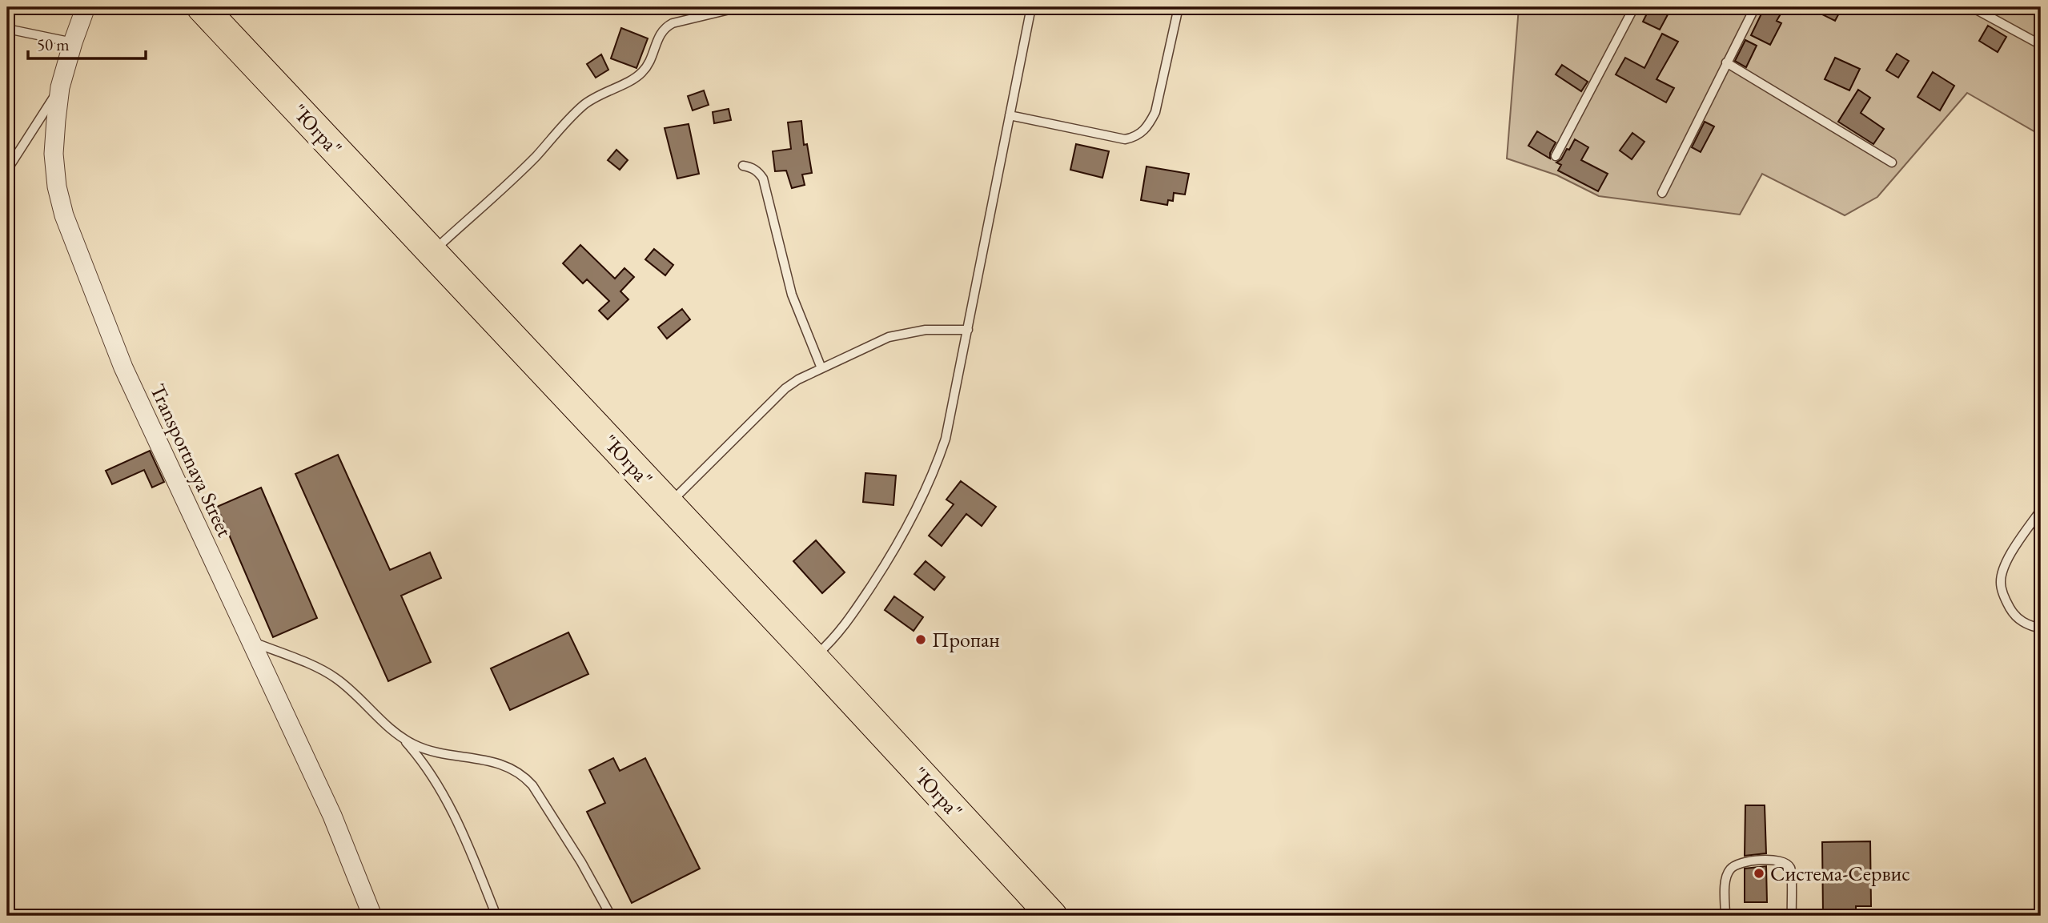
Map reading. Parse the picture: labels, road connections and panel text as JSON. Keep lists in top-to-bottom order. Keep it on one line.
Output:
{"streets":{"highway":["\"Югра\""],"street":["Transportnaya Street"]},"places":["Пропан","Система-Сервис"],"scale_bar":"50 m"}
